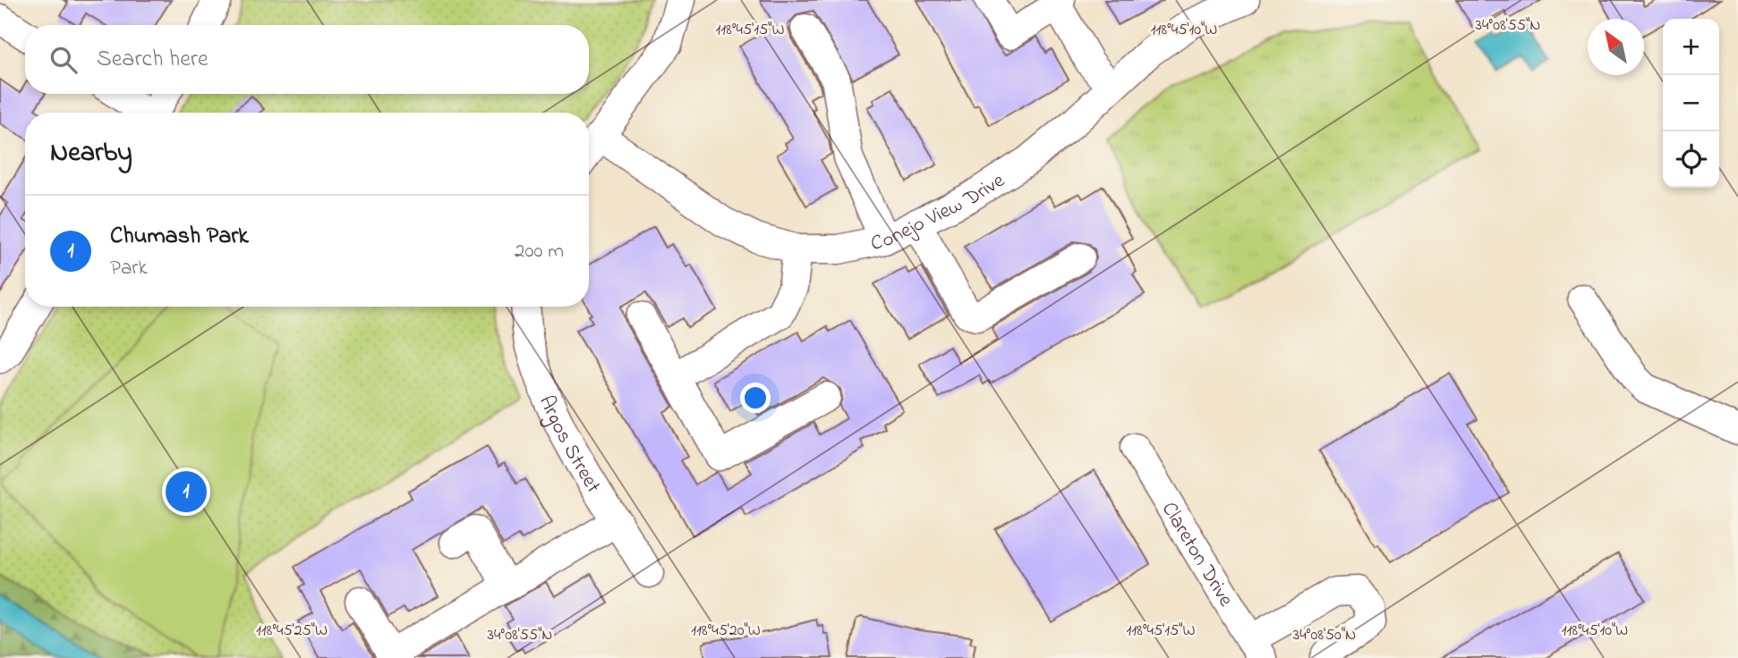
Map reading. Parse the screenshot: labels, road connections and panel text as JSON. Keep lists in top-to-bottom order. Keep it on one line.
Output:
{"streets":{"street":["Conejo View Drive","Argos Street","Clareton Drive"]},"north":"top left","page":{"map_buttons":["+","−"],"search":"Search here","heading":"Nearby","list":[{"mark":"1","name":"Chumash Park","note":"Park","value":"200 m"}],"pins":"1"},"coordinates":["34°08'55\"N","118°45'15\"W","118°45'10\"W","118°45'25\"W","118°45'20\"W","34°08'50\"N"]}
